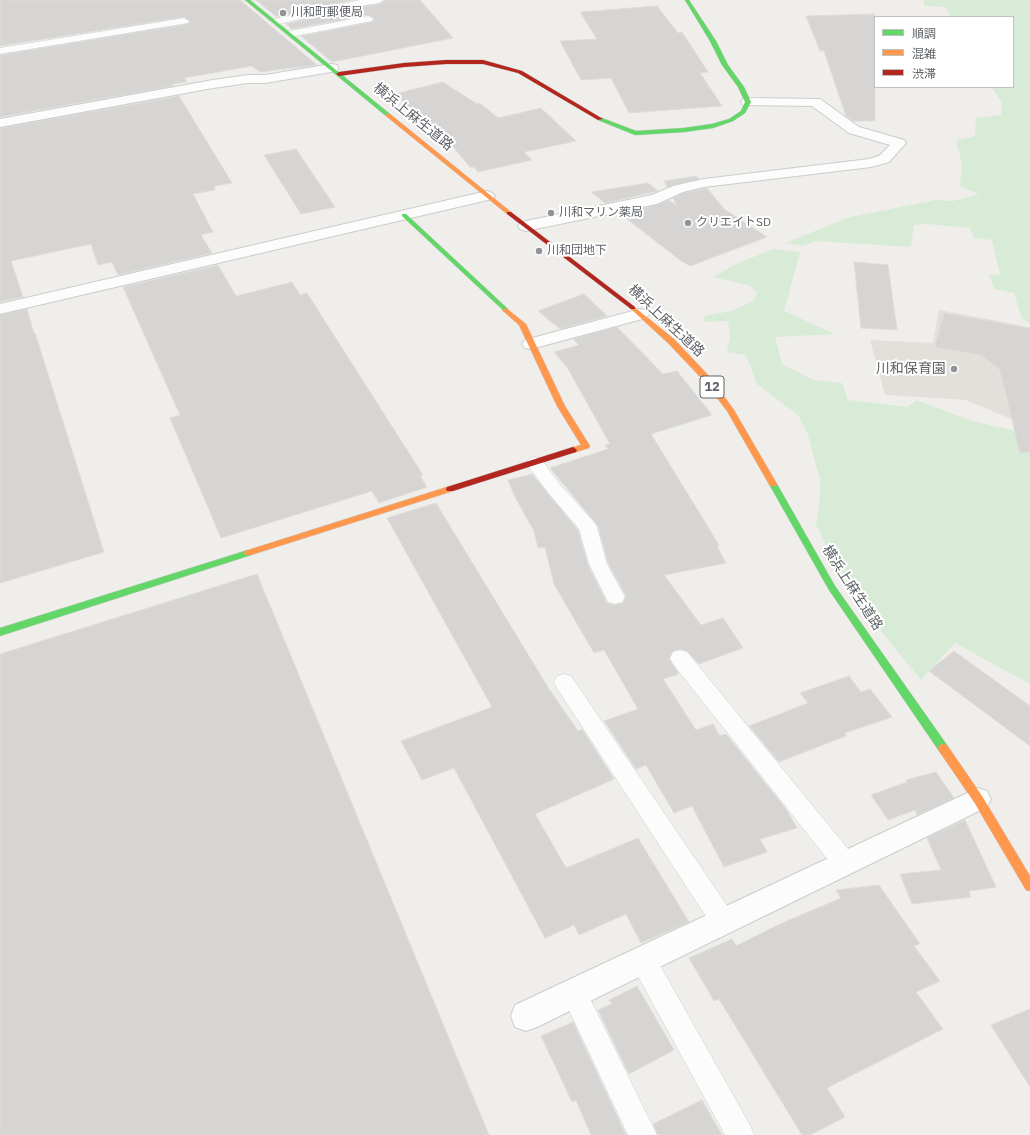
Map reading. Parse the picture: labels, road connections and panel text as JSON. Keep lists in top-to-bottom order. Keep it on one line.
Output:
{"streets":{"street":["横浜上麻生道路","12"]},"places":["川和町郵便局","川和マリン薬局","クリエイトSD","川和団地下","川和保育園"],"legend":["順調","混雑","渋滞"]}
